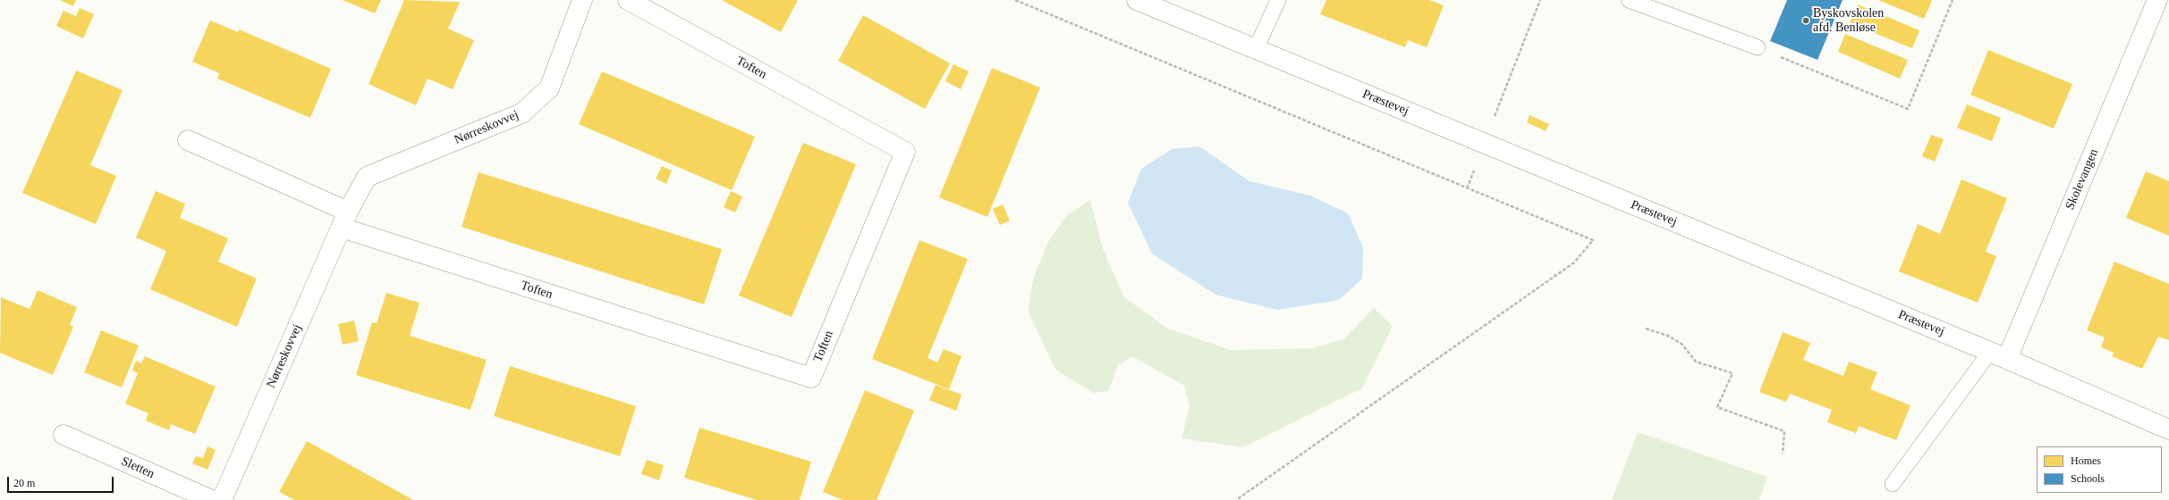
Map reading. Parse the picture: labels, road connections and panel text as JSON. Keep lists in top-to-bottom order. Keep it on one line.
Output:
{"streets":{"street":["Toften","Præstevej","Nørreskovvej","Skolevangen","Sletten"]},"crossings":[["Toften","Nørreskovvej"],["Præstevej","Skolevangen"]],"places":["Byskovskolen afd. Benløse"],"legend":["Homes","Schools"],"scale_bar":"20 m"}
